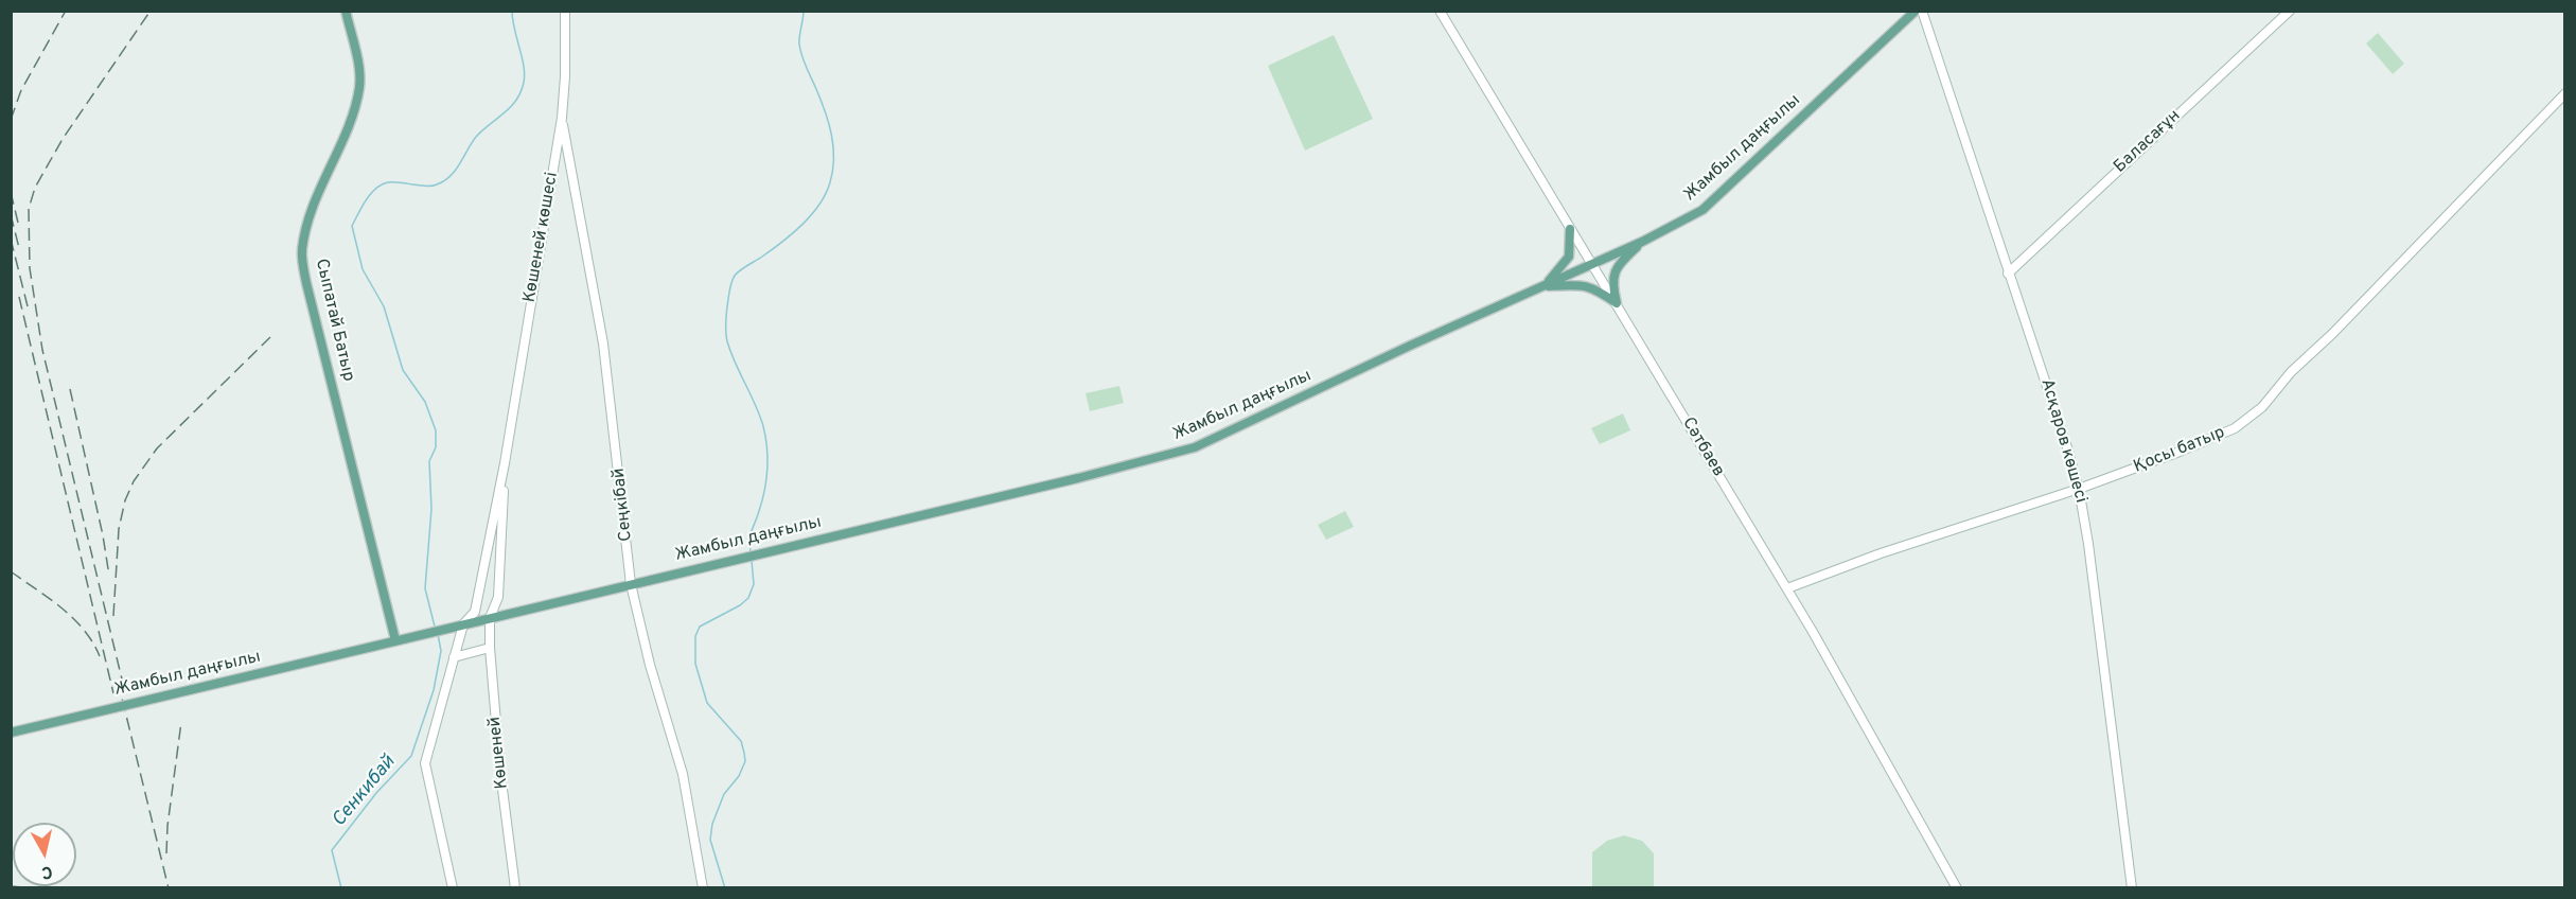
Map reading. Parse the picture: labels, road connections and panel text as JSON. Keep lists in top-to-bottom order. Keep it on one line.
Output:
{"streets":{"main road":["Жамбыл даңғылы","Сыпатай Батыр"],"street":["Баласағұн","Көшеней көшесі","Асқаров көшесі","Сәтбаев","Қосы батыр","Сеңкібай","Көшеней"]},"crossings":[["Баласағұн","Асқаров көшесі"],["Жамбыл даңғылы","Көшеней көшесі"],["Жамбыл даңғылы","Сыпатай Батыр"],["Жамбыл даңғылы","Сәтбаев"],["Жамбыл даңғылы","Сеңкібай"],["Жамбыл даңғылы","Көшеней"],["Көшеней көшесі","Сеңкібай"],["Көшеней көшесі","Көшеней"],["Асқаров көшесі","Қосы батыр"],["Сәтбаев","Қосы батыр"]],"water":["Сенкибай"],"north":"bottom"}
